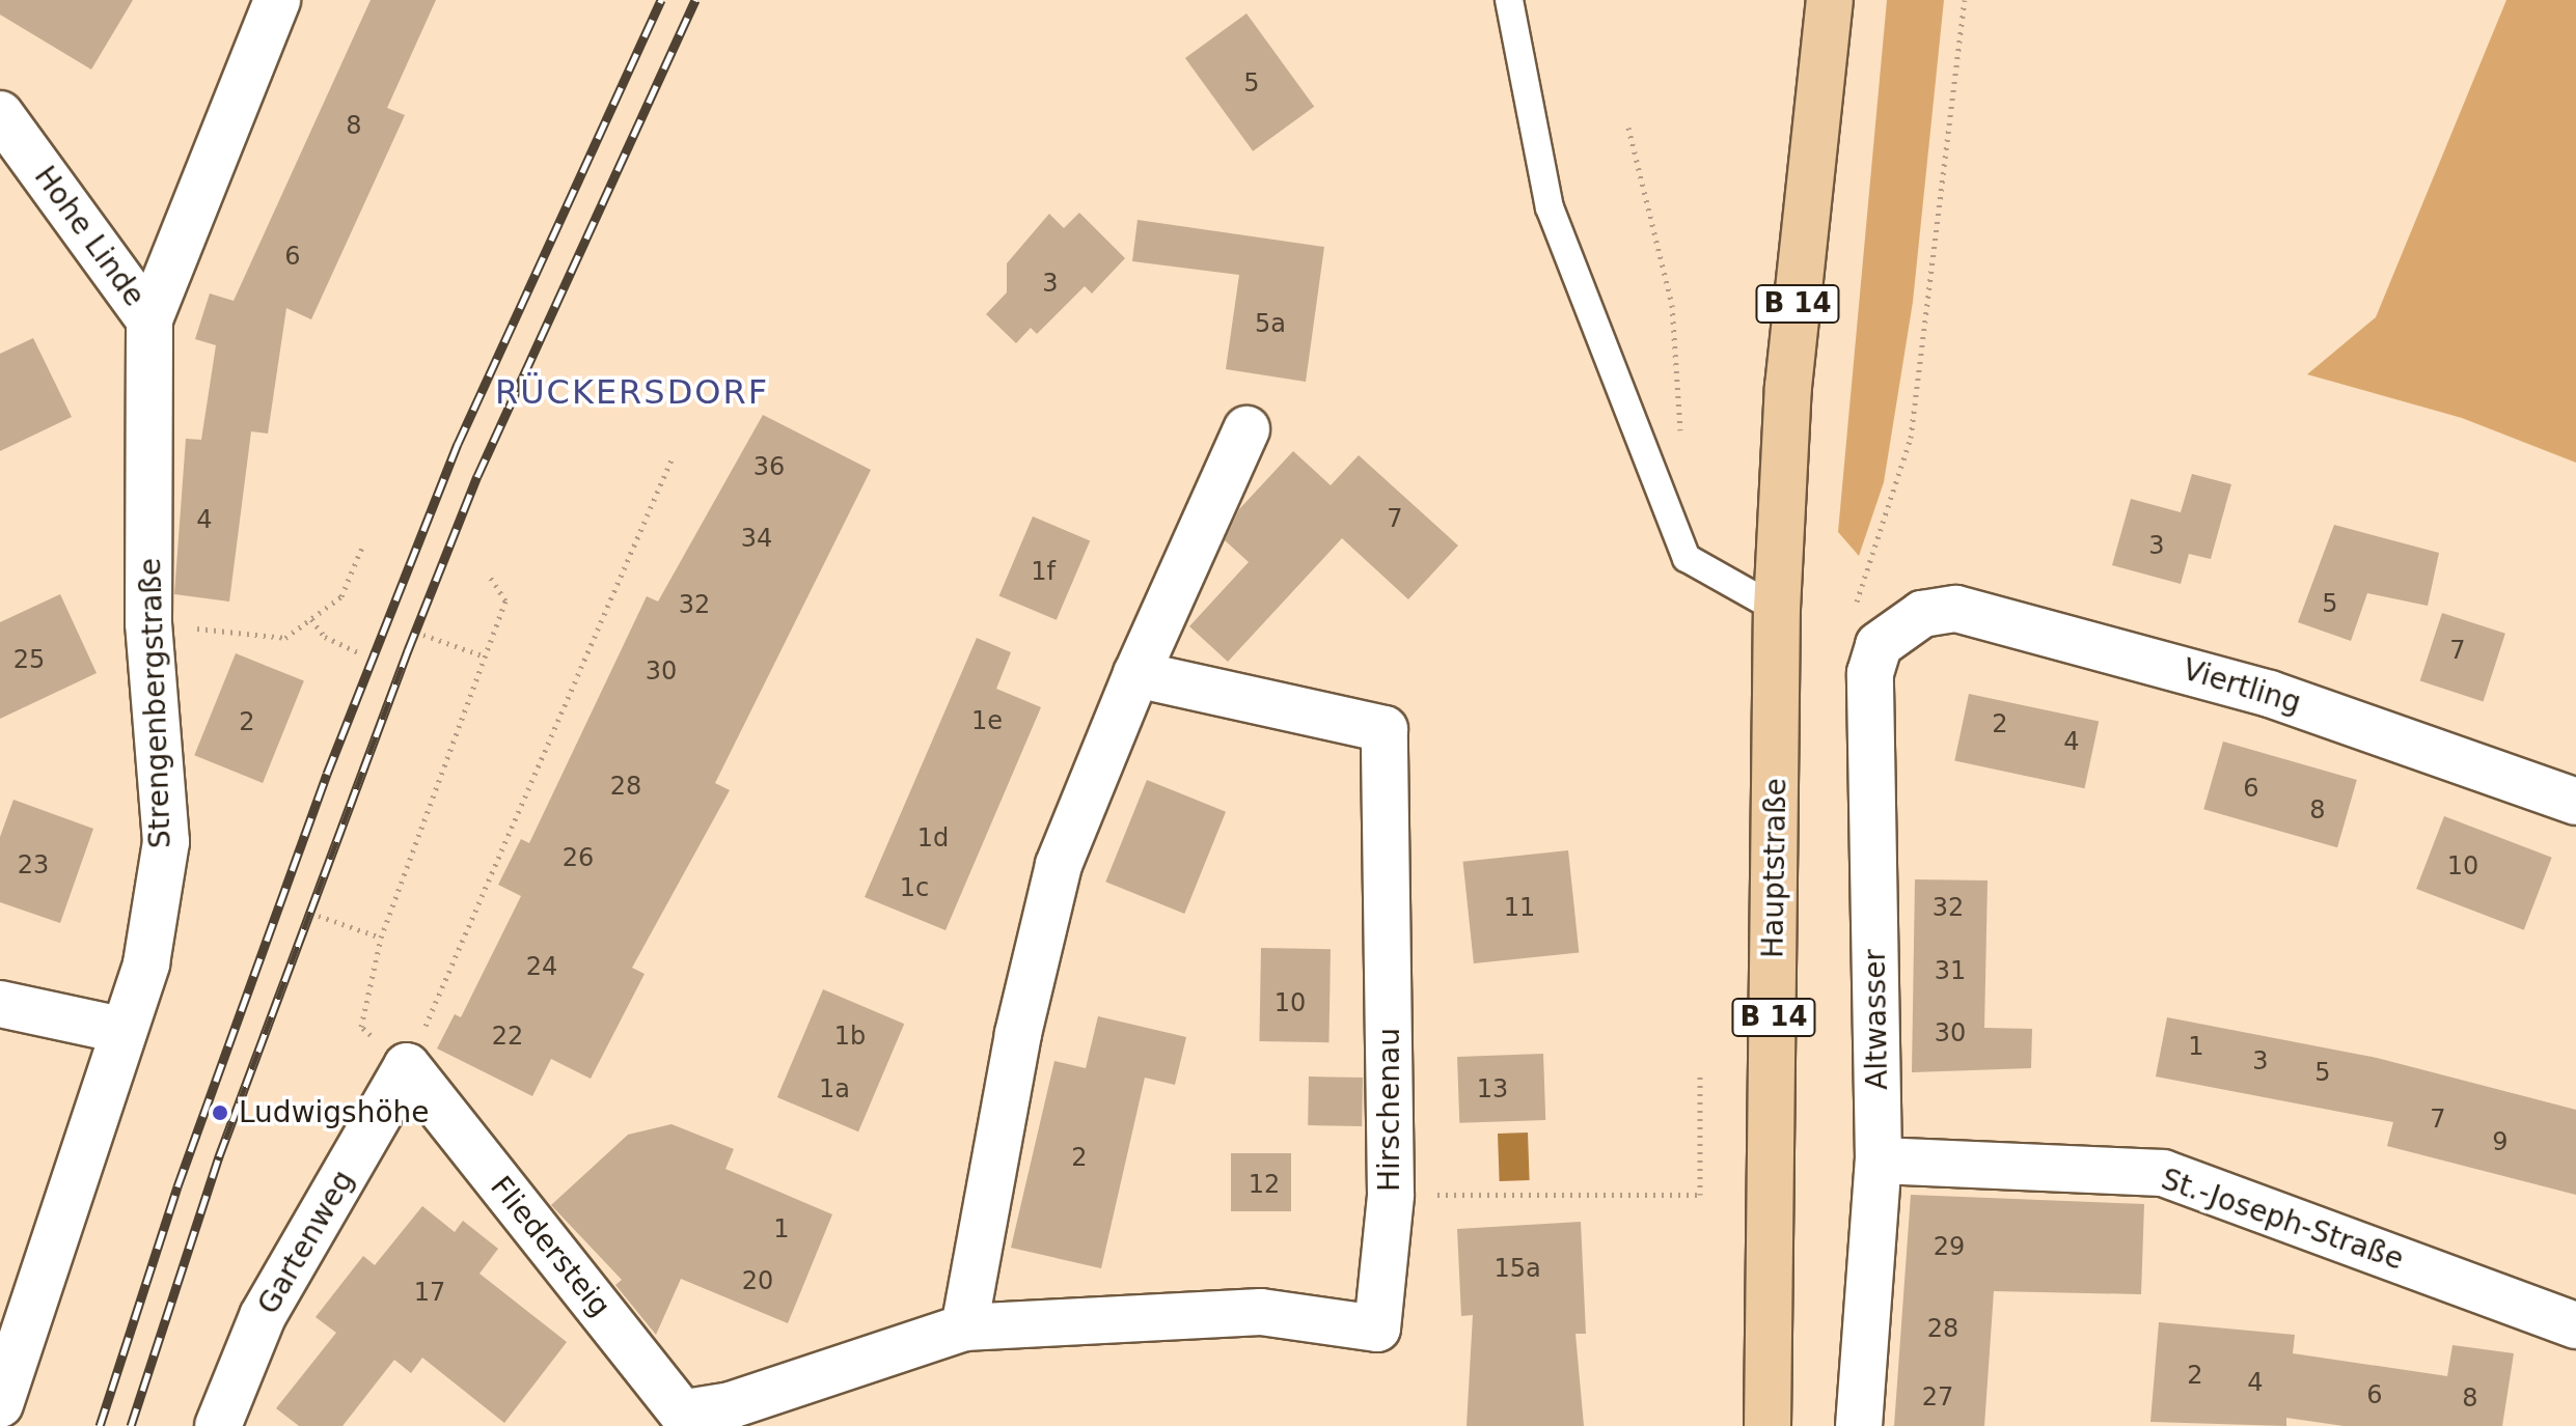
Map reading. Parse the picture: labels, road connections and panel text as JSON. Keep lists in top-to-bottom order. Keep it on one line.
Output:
{"streets":{"main road":["B 14","Hauptstraße"],"street":["Hohe Linde","Viertling","Strengenbergstraße","Altwasser","Hirschenau","St.-Joseph-Straße","Gartenweg","Fliedersteig"]},"crossings":[["Hohe Linde","Strengenbergstraße"],["B 14","Hauptstraße"],["Viertling","Altwasser"],["Altwasser","St.-Joseph-Straße"],["Hirschenau","Fliedersteig"],["Gartenweg","Fliedersteig"]],"districts":["RÜCKERSDORF"],"places":["Ludwigshöhe"],"house_numbers":["5","8","6","3","5a","36","7","4","34","3","1f","5","32","7","25","30","1e","2","2","4","28","6","8","1d","26","23","10","1c","11","32","24","31","10","30","22","1b","1","3","5","1a","13","7","9","2","12","1","29","15a","20","17","28","2","4","6","27","8"]}
